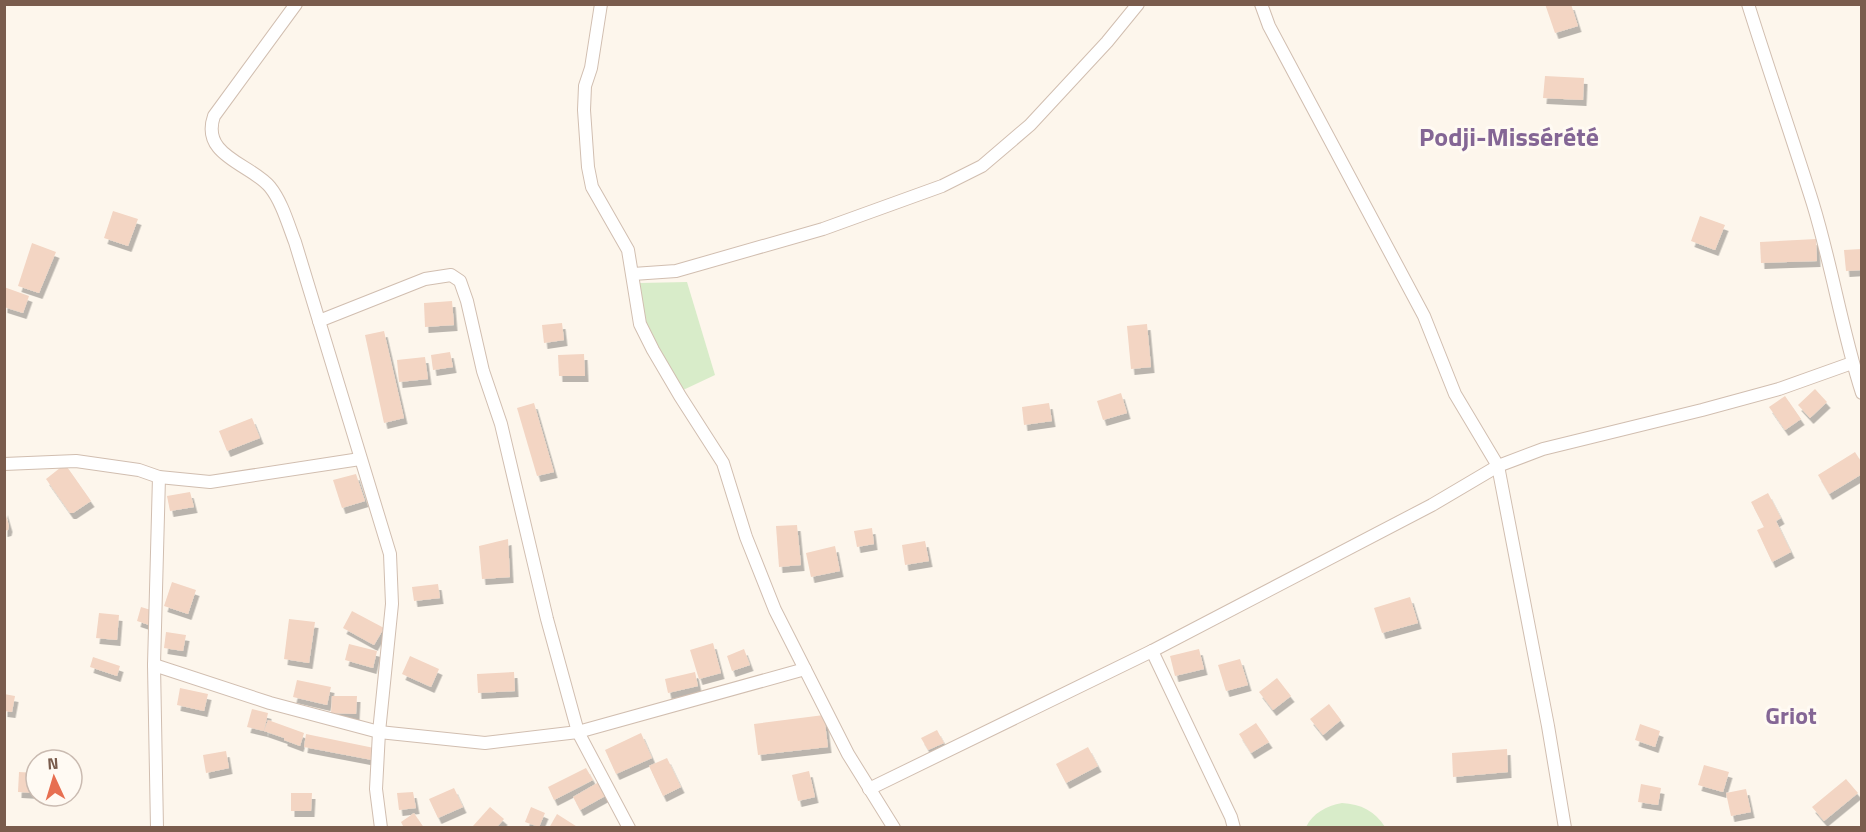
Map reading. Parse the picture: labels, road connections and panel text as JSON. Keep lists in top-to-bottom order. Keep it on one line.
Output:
{"districts":["Podji-Missérété","Griot"],"north":"top"}
